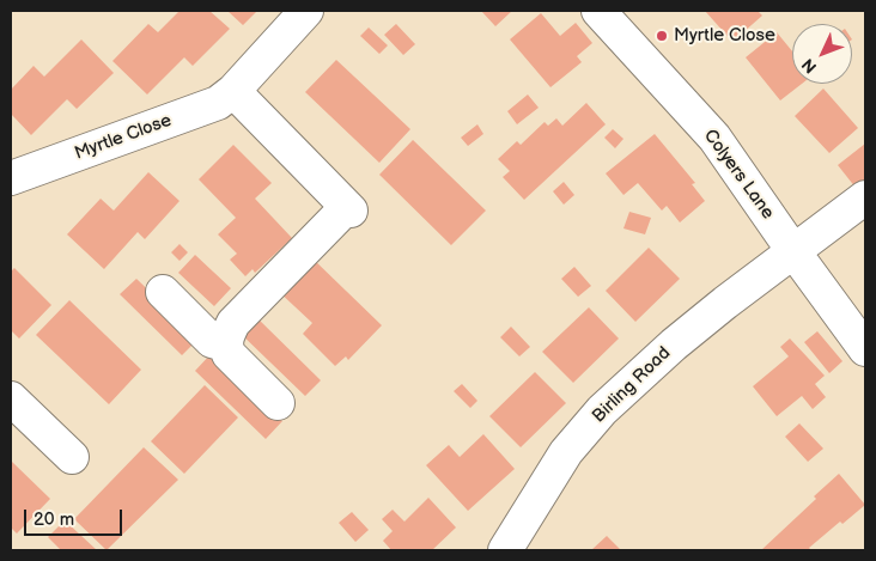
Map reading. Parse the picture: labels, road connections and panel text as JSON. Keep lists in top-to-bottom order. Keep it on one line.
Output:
{"streets":{"street":["Myrtle Close","Colyers Lane","Birling Road"]},"crossings":[["Colyers Lane","Birling Road"]],"places":["Myrtle Close"],"scale_bar":"20 m","north":"bottom left"}
